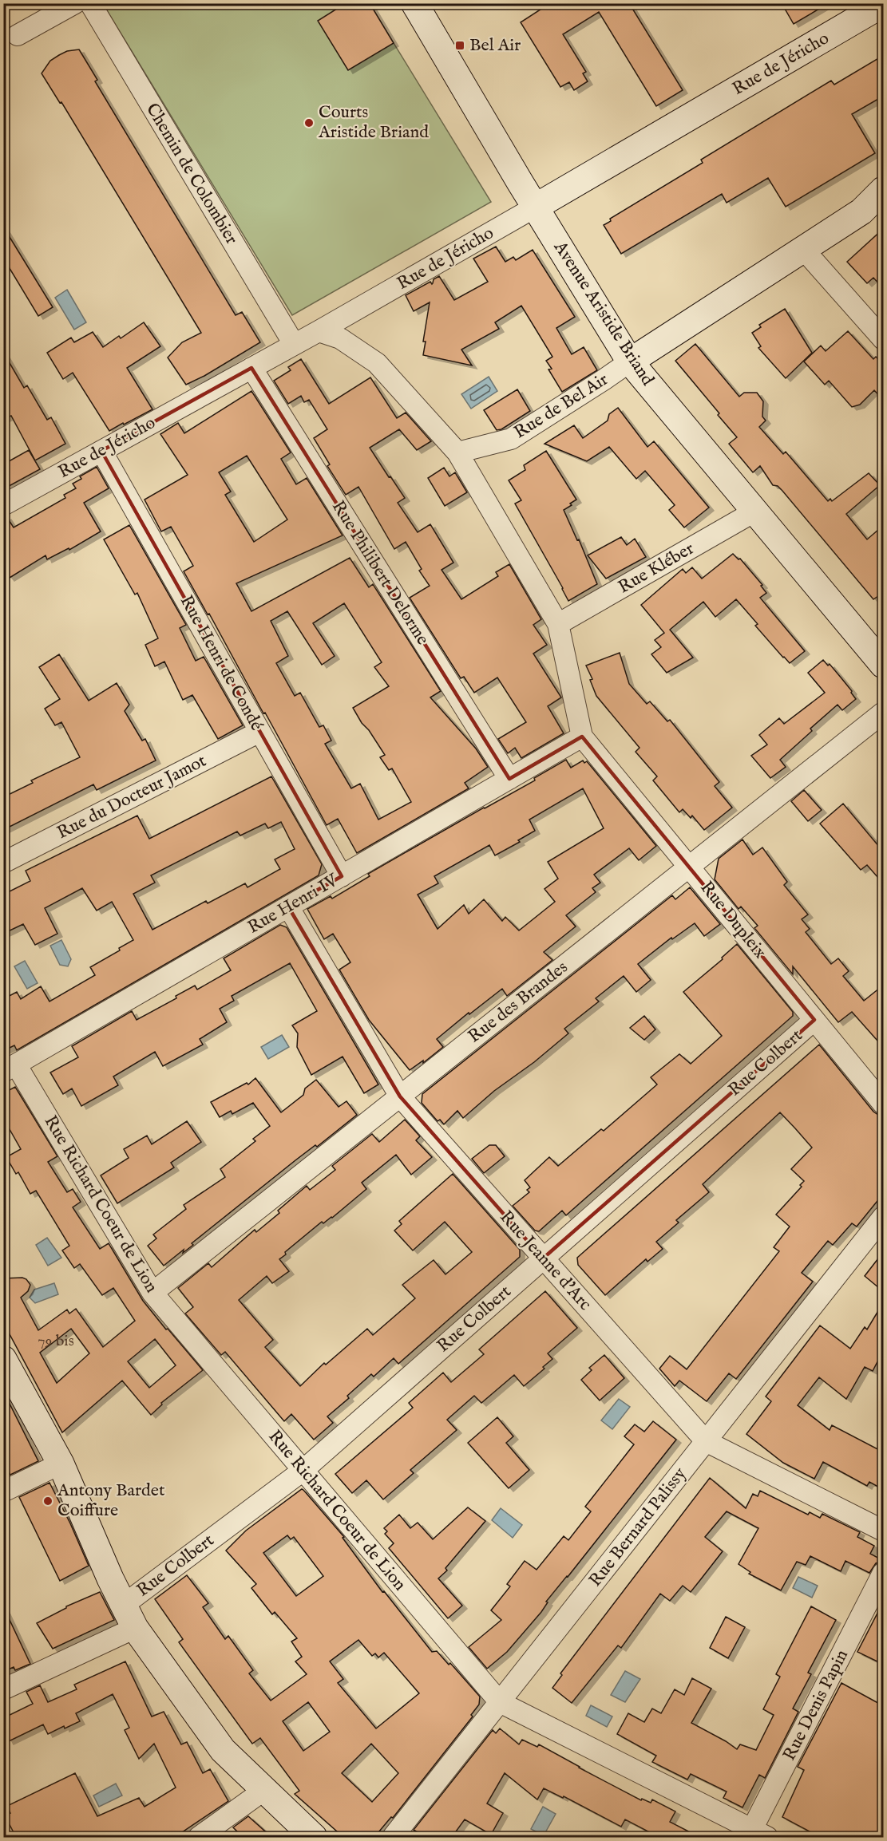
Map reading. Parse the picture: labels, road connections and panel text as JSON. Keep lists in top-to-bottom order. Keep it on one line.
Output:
{"streets":{"street":["Rue de Jéricho","Chemin de Colombier","Avenue Aristide Briand","Rue de Bel Air","Rue Kléber","Rue Philibert Delorme","Rue Henri de Condé","Rue du Docteur Jamot","Rue Henri IV","Rue Dupleix","Rue des Brandes","Rue Colbert","Rue Richard Coeur de Lion","Rue Jeanne d'Arc","Rue Bernard Palissy","Rue Denis Papin"]},"crossings":[["Rue de Jéricho","Chemin de Colombier"],["Rue de Jéricho","Avenue Aristide Briand"],["Rue de Jéricho","Rue Philibert Delorme"],["Rue de Jéricho","Rue Henri de Condé"],["Avenue Aristide Briand","Rue de Bel Air"],["Avenue Aristide Briand","Rue Kléber"],["Rue Philibert Delorme","Rue Henri IV"],["Rue Henri de Condé","Rue du Docteur Jamot"],["Rue Henri de Condé","Rue Henri IV"],["Rue Henri IV","Rue Dupleix"],["Rue Henri IV","Rue Richard Coeur de Lion"],["Rue Henri IV","Rue Jeanne d'Arc"],["Rue Dupleix","Rue des Brandes"],["Rue Dupleix","Rue Colbert"],["Rue des Brandes","Rue Richard Coeur de Lion"],["Rue des Brandes","Rue Jeanne d'Arc"],["Rue Colbert","Rue Richard Coeur de Lion"],["Rue Colbert","Rue Jeanne d'Arc"],["Rue Richard Coeur de Lion","Rue Bernard Palissy"],["Rue Richard Coeur de Lion","Rue Denis Papin"],["Rue Jeanne d'Arc","Rue Bernard Palissy"]],"places":{"transit":["Bel Air"],"other":["Courts Aristide Briand","Antony Bardet Coiffure"]},"house_numbers":["79 bis"]}
